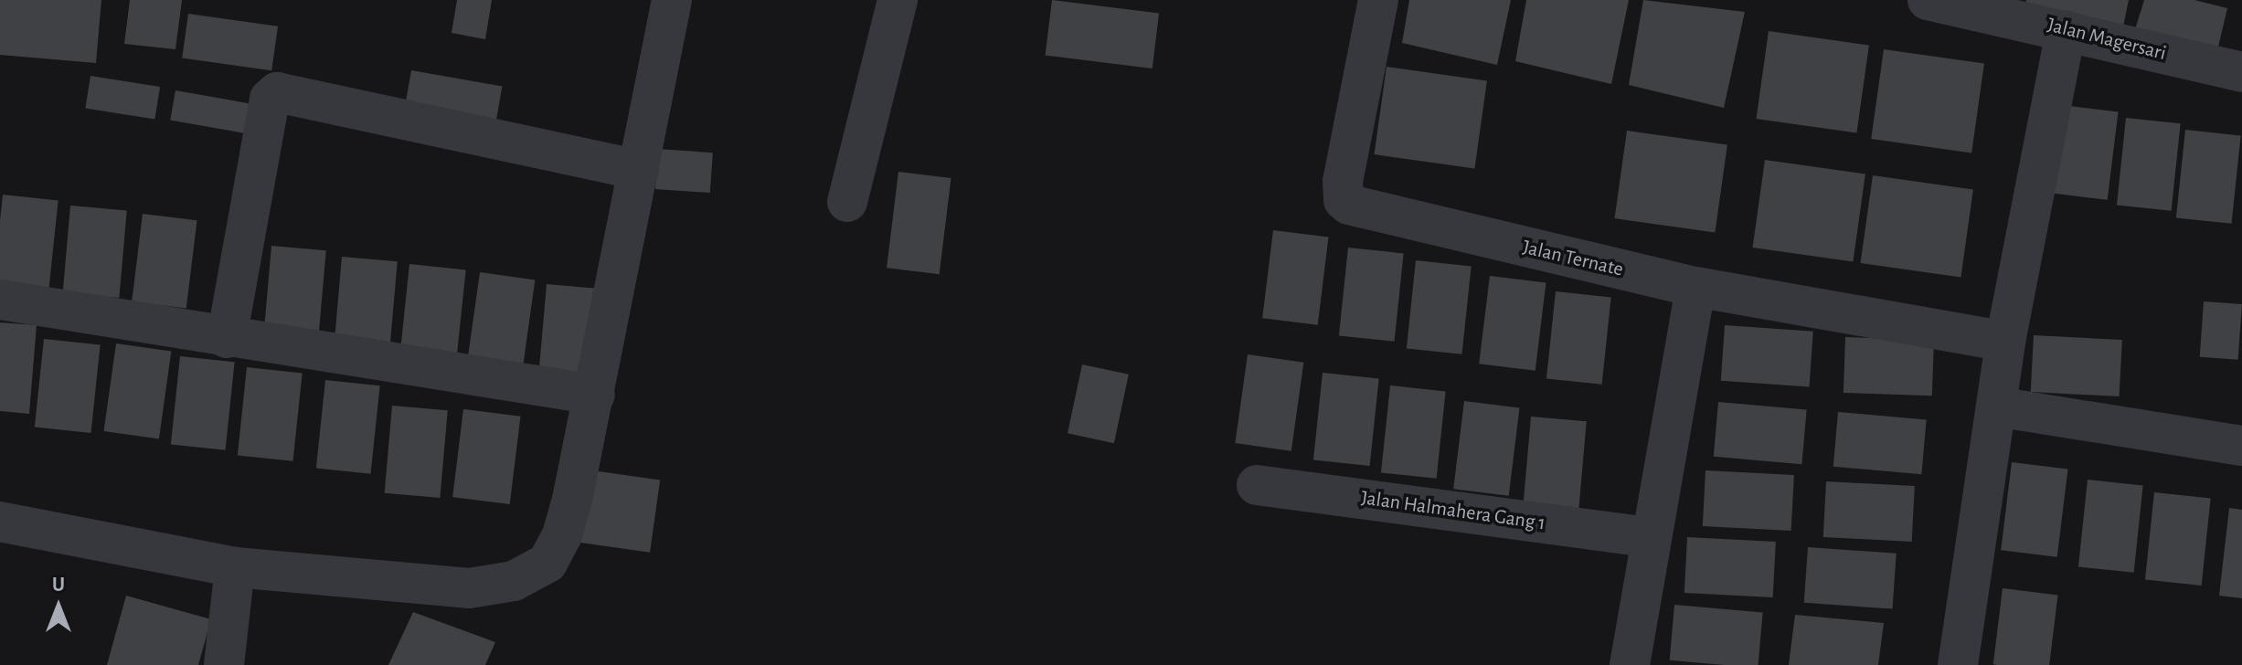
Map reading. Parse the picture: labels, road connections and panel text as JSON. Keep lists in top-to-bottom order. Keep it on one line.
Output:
{"streets":{"street":["Jalan Magersari","Jalan Ternate","Jalan Halmahera Gang 1"]},"north":"top"}
